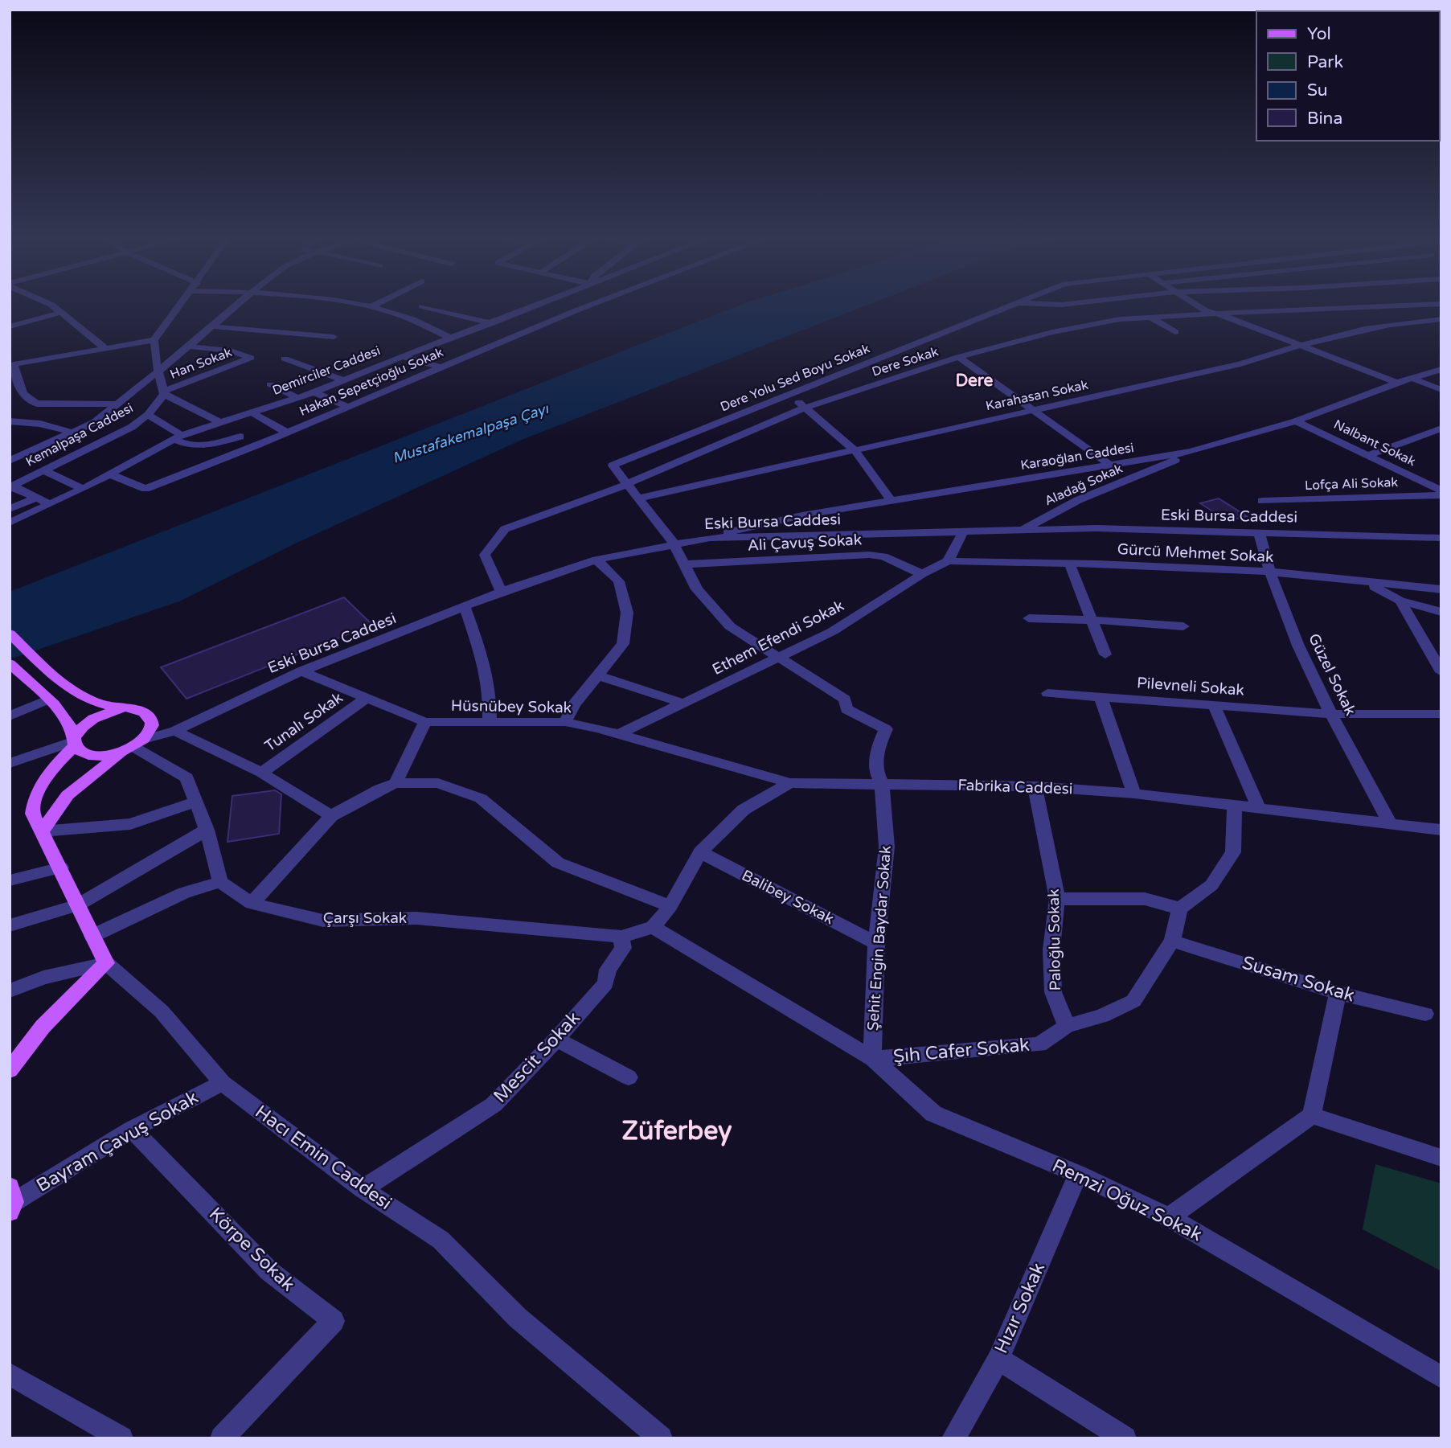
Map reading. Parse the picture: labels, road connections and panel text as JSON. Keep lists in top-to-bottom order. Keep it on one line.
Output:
{"streets":{"main road":["Hacı Emin Caddesi"],"street":["Dere Sokak","Han Sokak","Demirciler Caddesi","Dere Yolu Sed Boyu Sokak","Hakan Sepetçioğlu Sokak","Karahasan Sokak","Kemalpaşa Caddesi","Nalbant Sokak","Karaoğlan Caddesi","Lofça Ali Sokak","Aladağ Sokak","Eski Bursa Caddesi","Ali Çavuş Sokak","Gürcü Mehmet Sokak","Ethem Efendi Sokak","Güzel Sokak","Pilevneli Sokak","Hüsnübey Sokak","Tunalı Sokak","Fabrika Caddesi","Balibey Sokak","Çarşı Sokak","Şehit Engin Baydar Sokak","Paloğlu Sokak","Susam Sokak","Şıh Cafer Sokak","Mescit Sokak","Bayram Çavuş Sokak","Remzi Oğuz Sokak","Körpe Sokak","Hızır Sokak"]},"crossings":[["Dere Sokak","Dere Yolu Sed Boyu Sokak"],["Dere Sokak","Eski Bursa Caddesi"],["Han Sokak","Kemalpaşa Caddesi"],["Demirciler Caddesi","Hakan Sepetçioğlu Sokak"],["Nalbant Sokak","Karaoğlan Caddesi"],["Karaoğlan Caddesi","Aladağ Sokak"],["Karaoğlan Caddesi","Eski Bursa Caddesi"],["Aladağ Sokak","Eski Bursa Caddesi"],["Eski Bursa Caddesi","Güzel Sokak"],["Eski Bursa Caddesi","Hüsnübey Sokak"],["Ali Çavuş Sokak","Ethem Efendi Sokak"],["Gürcü Mehmet Sokak","Ethem Efendi Sokak"],["Gürcü Mehmet Sokak","Güzel Sokak"],["Ethem Efendi Sokak","Hüsnübey Sokak"],["Ethem Efendi Sokak","Şehit Engin Baydar Sokak"],["Güzel Sokak","Pilevneli Sokak"],["Güzel Sokak","Fabrika Caddesi"],["Hüsnübey Sokak","Tunalı Sokak"],["Hüsnübey Sokak","Fabrika Caddesi"],["Fabrika Caddesi","Şehit Engin Baydar Sokak"],["Fabrika Caddesi","Paloğlu Sokak"],["Balibey Sokak","Şehit Engin Baydar Sokak"],["Çarşı Sokak","Şıh Cafer Sokak"],["Çarşı Sokak","Mescit Sokak"],["Şehit Engin Baydar Sokak","Şıh Cafer Sokak"],["Şehit Engin Baydar Sokak","Remzi Oğuz Sokak"],["Paloğlu Sokak","Şıh Cafer Sokak"],["Susam Sokak","Şıh Cafer Sokak"],["Şıh Cafer Sokak","Remzi Oğuz Sokak"],["Mescit Sokak","Hacı Emin Caddesi"],["Bayram Çavuş Sokak","Hacı Emin Caddesi"],["Bayram Çavuş Sokak","Körpe Sokak"],["Remzi Oğuz Sokak","Hızır Sokak"]],"districts":["Dere","Züferbey"],"water":["Mustafakemalpaşa Çayı"],"legend":["Yol","Park","Su","Bina"]}
